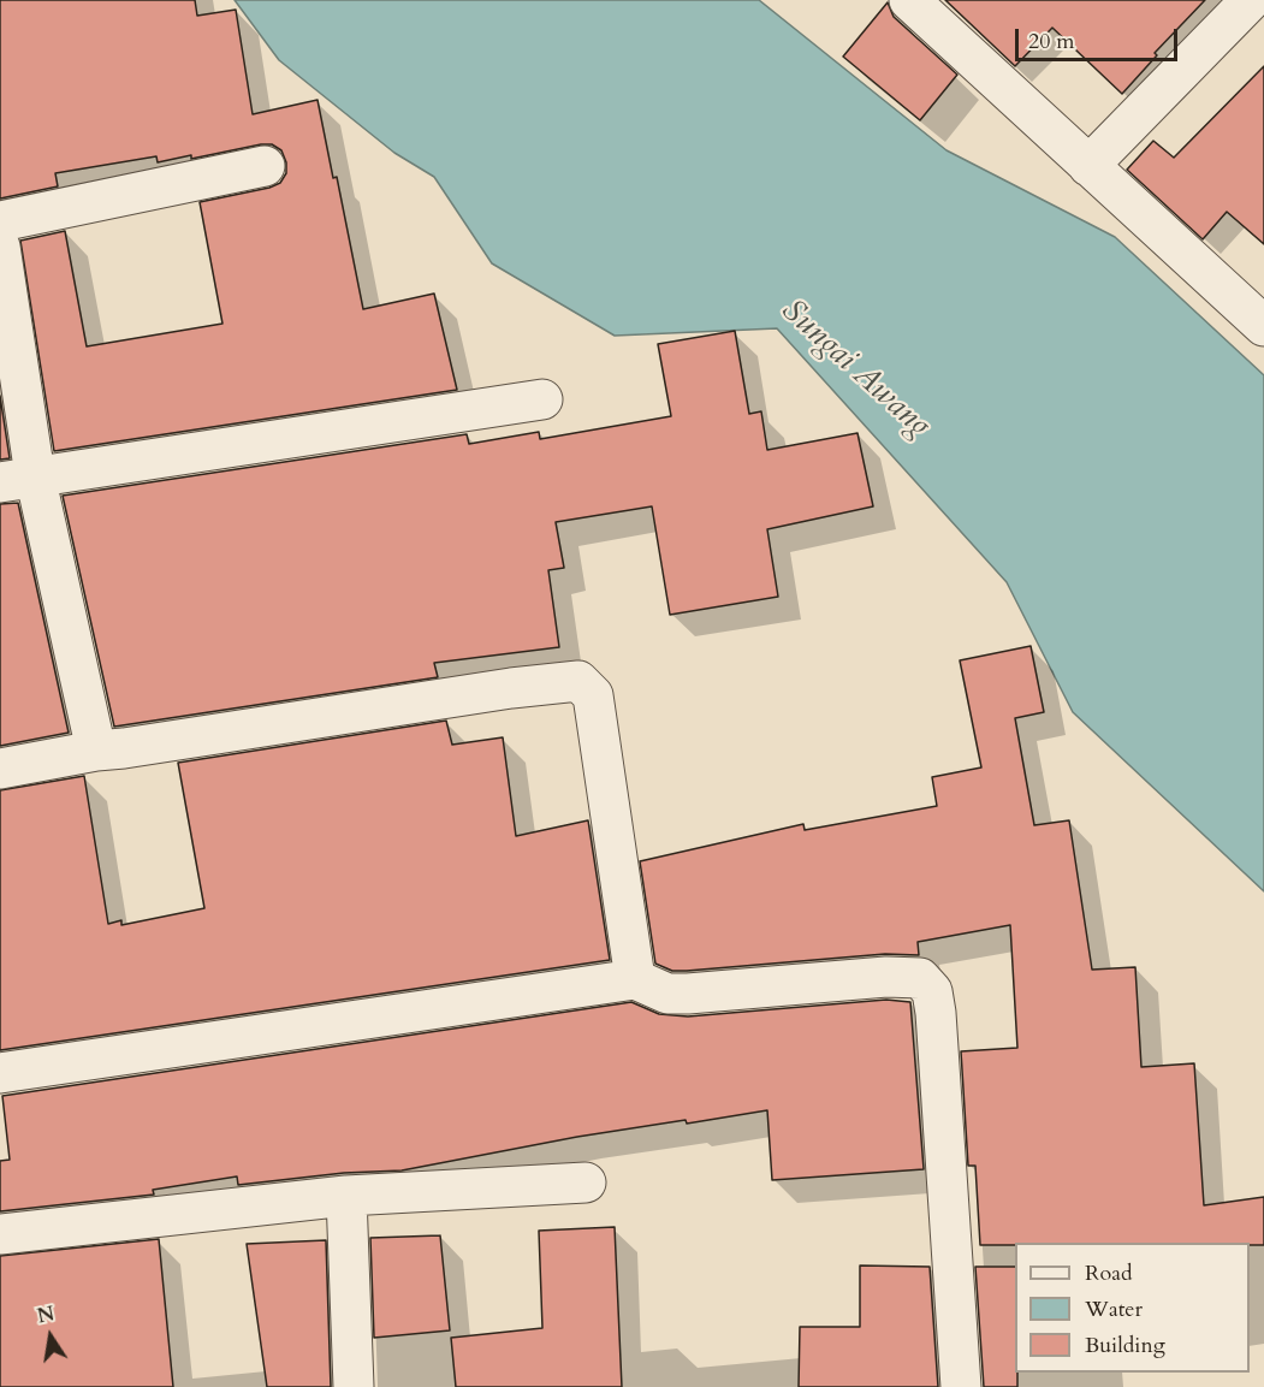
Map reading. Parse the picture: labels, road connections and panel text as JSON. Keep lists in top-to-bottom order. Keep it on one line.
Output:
{"water":["Sungai Awang"],"legend":["Road","Water","Building"],"scale_bar":"20 m","north":"top"}
